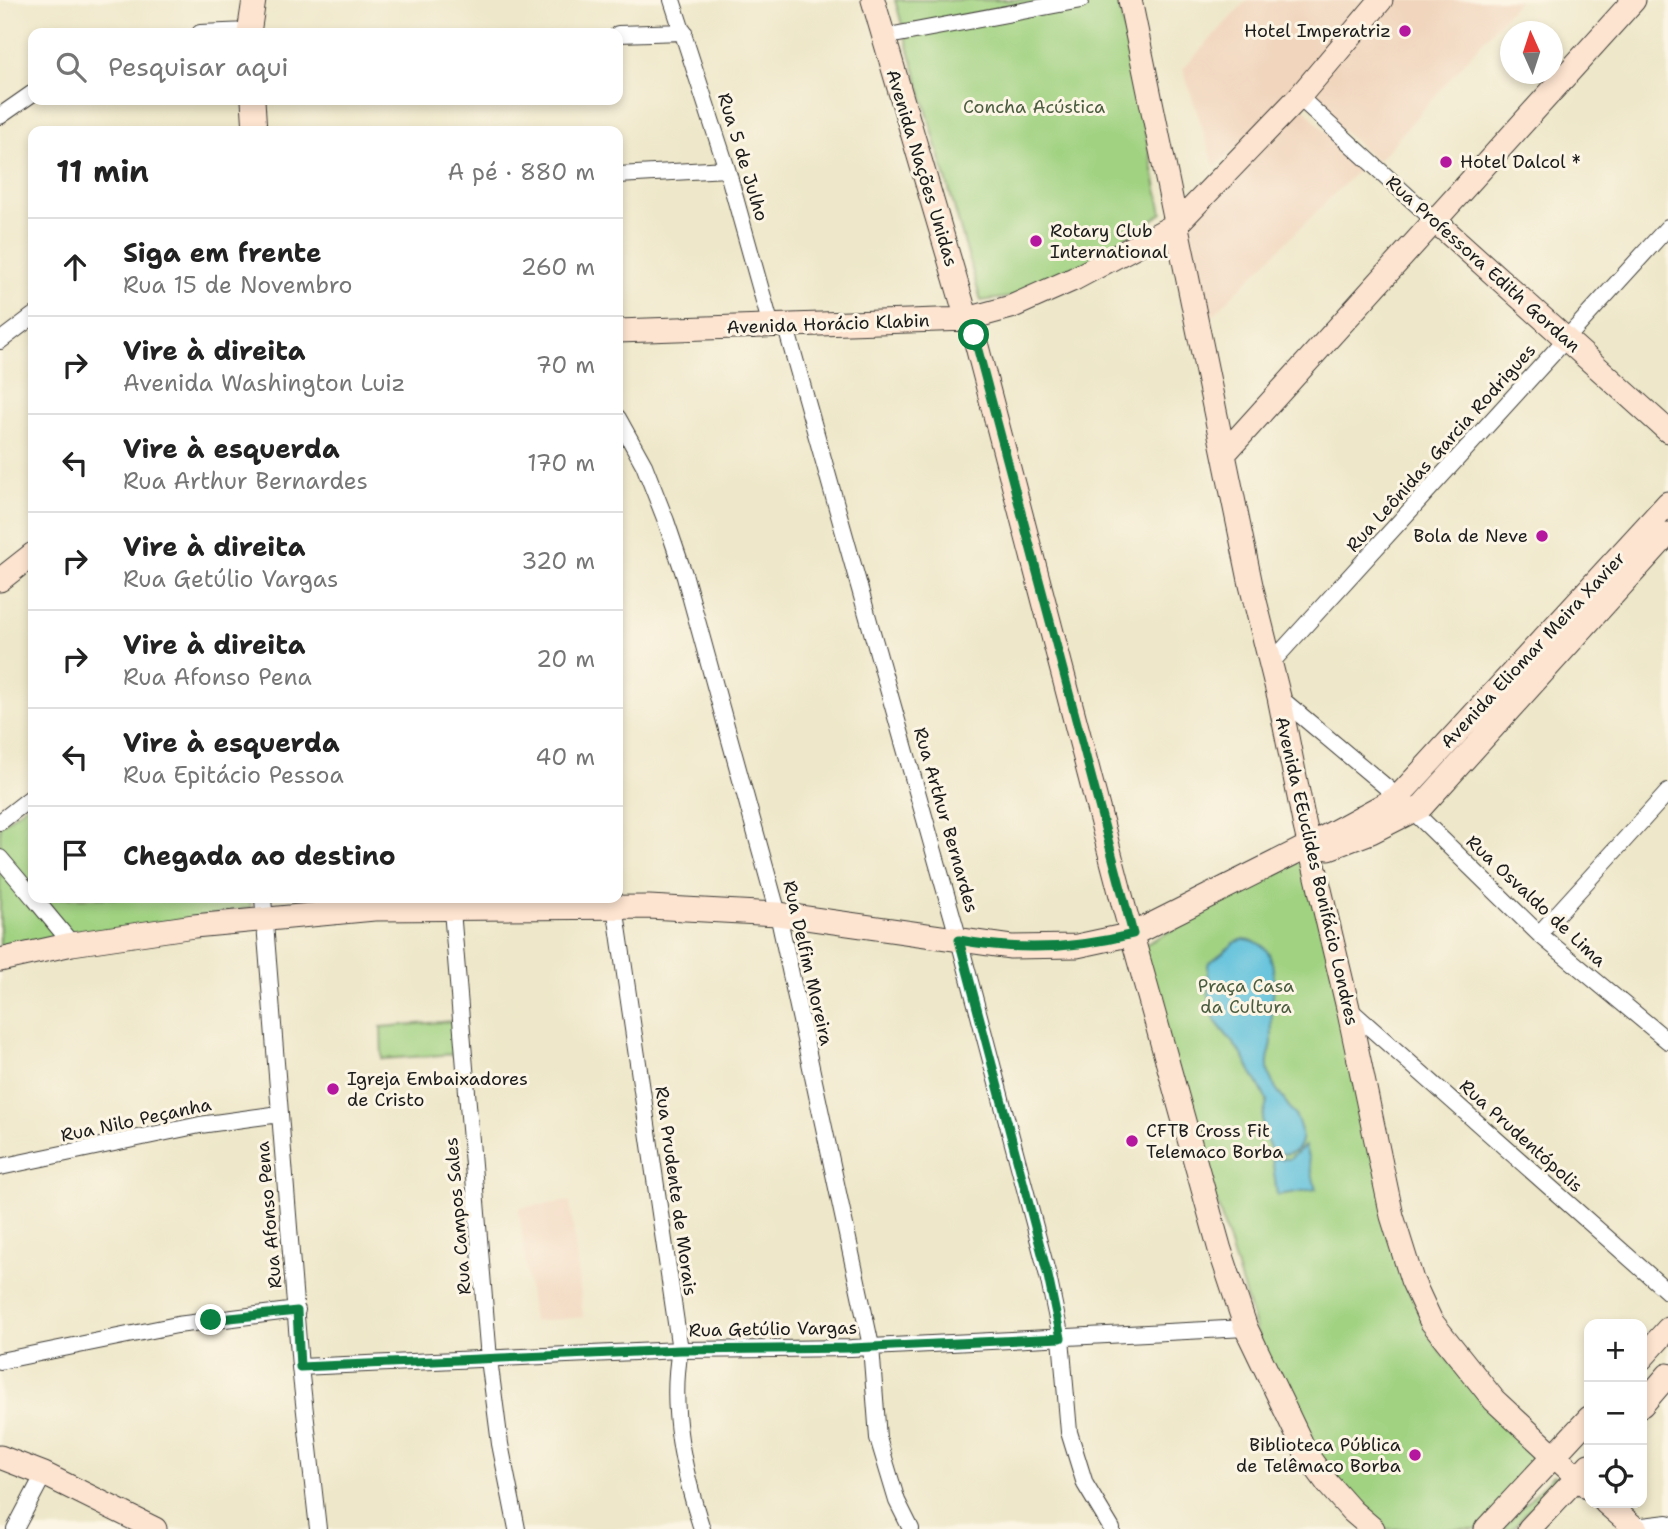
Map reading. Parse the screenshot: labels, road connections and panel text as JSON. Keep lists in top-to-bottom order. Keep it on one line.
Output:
{"streets":{"main road":["Avenida Nações Unidas","Rua Professora Edith Gordan","Avenida Horácio Klabin","Avenida Eliomar Meira Xavier","Avenida EEuclides Bonifácio Londres"],"street":["Rua 5 de Julho","Rua Leônidas Garcia Rodrigues","Rua Arthur Bernardes","Rua Osvaldo de Lima","Rua Delfim Moreira","Rua Nilo Peçanha","Rua Prudentópolis","Rua Prudente de Morais","Rua Afonso Pena","Rua Campos Sales","Rua Getúlio Vargas"]},"crossings":[["Rua 5 de Julho","Avenida Horácio Klabin"],["Rua 5 de Julho","Rua Arthur Bernardes"],["Avenida Nações Unidas","Avenida Horácio Klabin"],["Avenida Nações Unidas","Rua Getúlio Vargas"],["Rua Professora Edith Gordan","Avenida Horácio Klabin"],["Rua Professora Edith Gordan","Rua Leônidas Garcia Rodrigues"],["Avenida Horácio Klabin","Rua Arthur Bernardes"],["Avenida Horácio Klabin","Avenida EEuclides Bonifácio Londres"],["Rua Leônidas Garcia Rodrigues","Avenida EEuclides Bonifácio Londres"],["Avenida Eliomar Meira Xavier","Rua Osvaldo de Lima"],["Rua Arthur Bernardes","Rua Getúlio Vargas"],["Avenida EEuclides Bonifácio Londres","Rua Osvaldo de Lima"],["Avenida EEuclides Bonifácio Londres","Rua Prudentópolis"],["Rua Delfim Moreira","Rua Getúlio Vargas"],["Rua Nilo Peçanha","Rua Afonso Pena"],["Rua Prudente de Morais","Rua Getúlio Vargas"],["Rua Afonso Pena","Rua Getúlio Vargas"],["Rua Campos Sales","Rua Getúlio Vargas"]],"parks":["Concha Acústica","Praça Casa da Cultura"],"places":["Hotel Imperatriz","Hotel Dalcol *","Rotary Club International","Bola de Neve","Igreja Embaixadores de Cristo","CFTB Cross Fit Telemaco Borba","Biblioteca Pública de Telêmaco Borba"],"north":"top","page":{"search":"Pesquisar aqui","heading":["11 min","A pé · 880 m"],"list":[["Siga em frente","Rua 15 de Novembro","260 m"],["Vire à direita","Avenida Washington Luiz","70 m"],["Vire à esquerda","Rua Arthur Bernardes","170 m"],["Vire à direita","Rua Getúlio Vargas","320 m"],["Vire à direita","Rua Afonso Pena","20 m"],["Vire à esquerda","Rua Epitácio Pessoa","40 m"],"Chegada ao destino"],"map_buttons":["+","−"]}}
